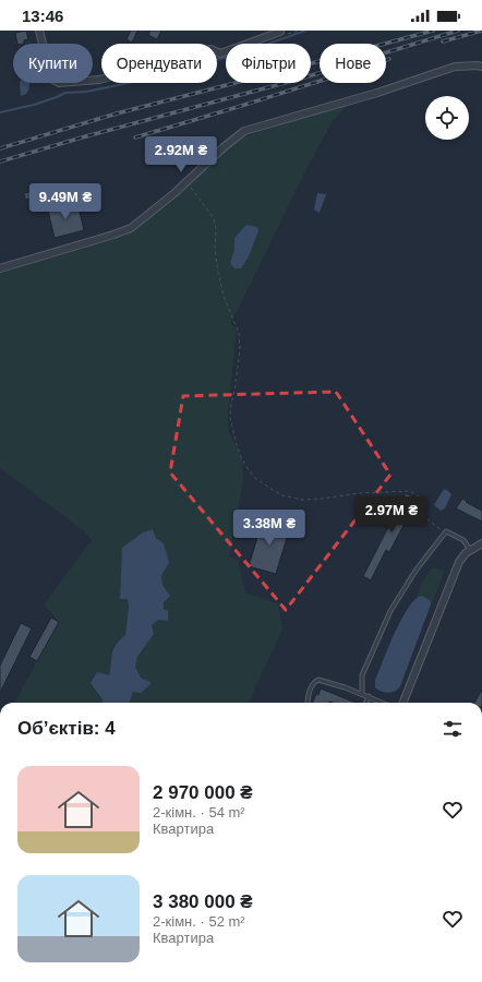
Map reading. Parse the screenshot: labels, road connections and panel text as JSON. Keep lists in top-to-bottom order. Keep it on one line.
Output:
{"page":{"status":"13:46","chip":["Купити","Орендувати","Фільтри","Нове"],"price":["2.92M ₴","9.49M ₴","2.97M ₴","3.38M ₴"],"heading":"Об’єктів: 4","list":[{"name":"2 970 000 ₴","note":"2-кімн. · 54 m² · Квартира"},{"name":"3 380 000 ₴","note":"2-кімн. · 52 m² · Квартира"}]}}
